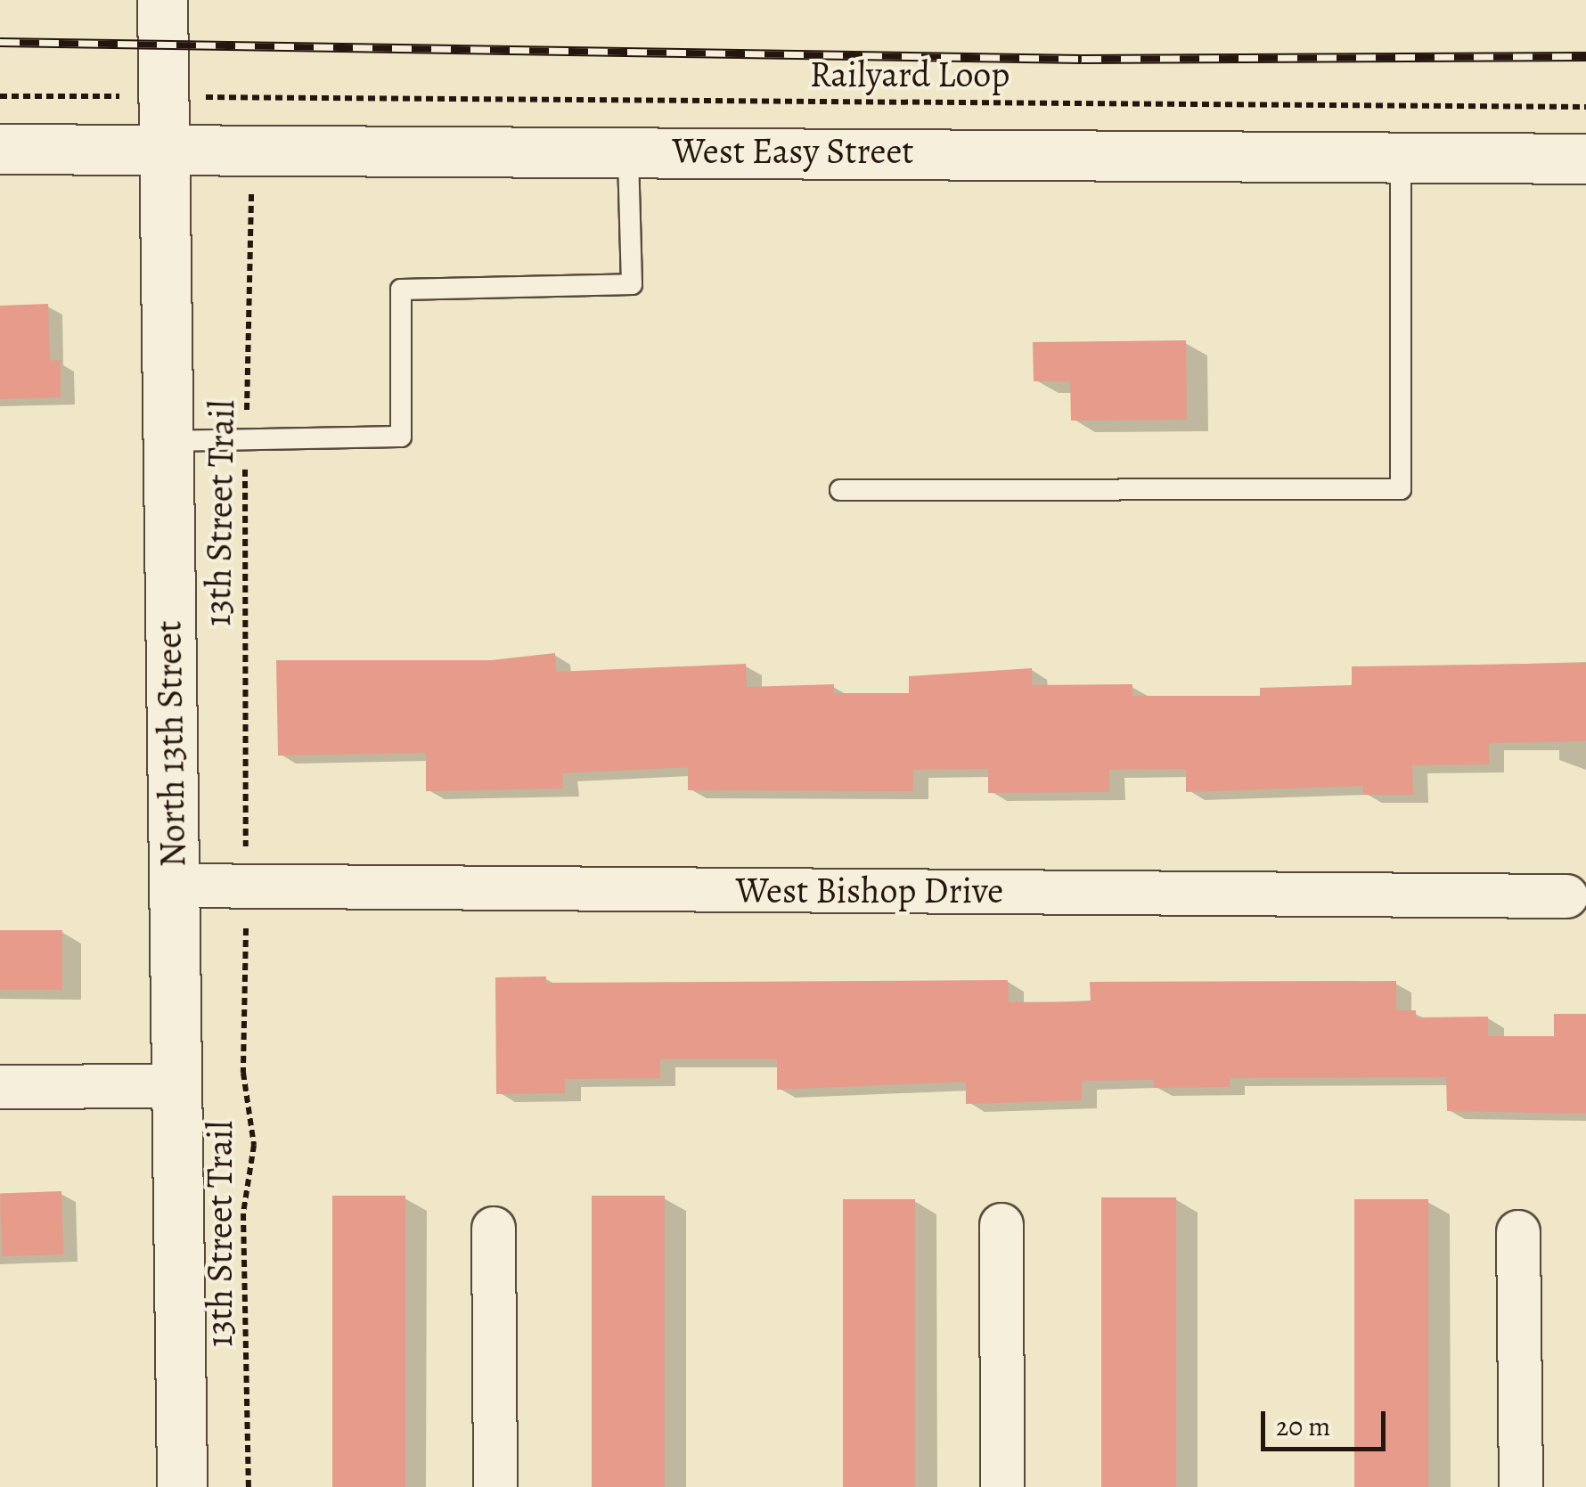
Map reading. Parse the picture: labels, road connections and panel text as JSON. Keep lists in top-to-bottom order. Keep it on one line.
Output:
{"streets":{"street":["West Easy Street","North 13th Street","West Bishop Drive"],"path":["Railyard Loop","13th Street Trail"]},"crossings":[["West Easy Street","North 13th Street"],["North 13th Street","West Bishop Drive"]],"scale_bar":"20 m"}
